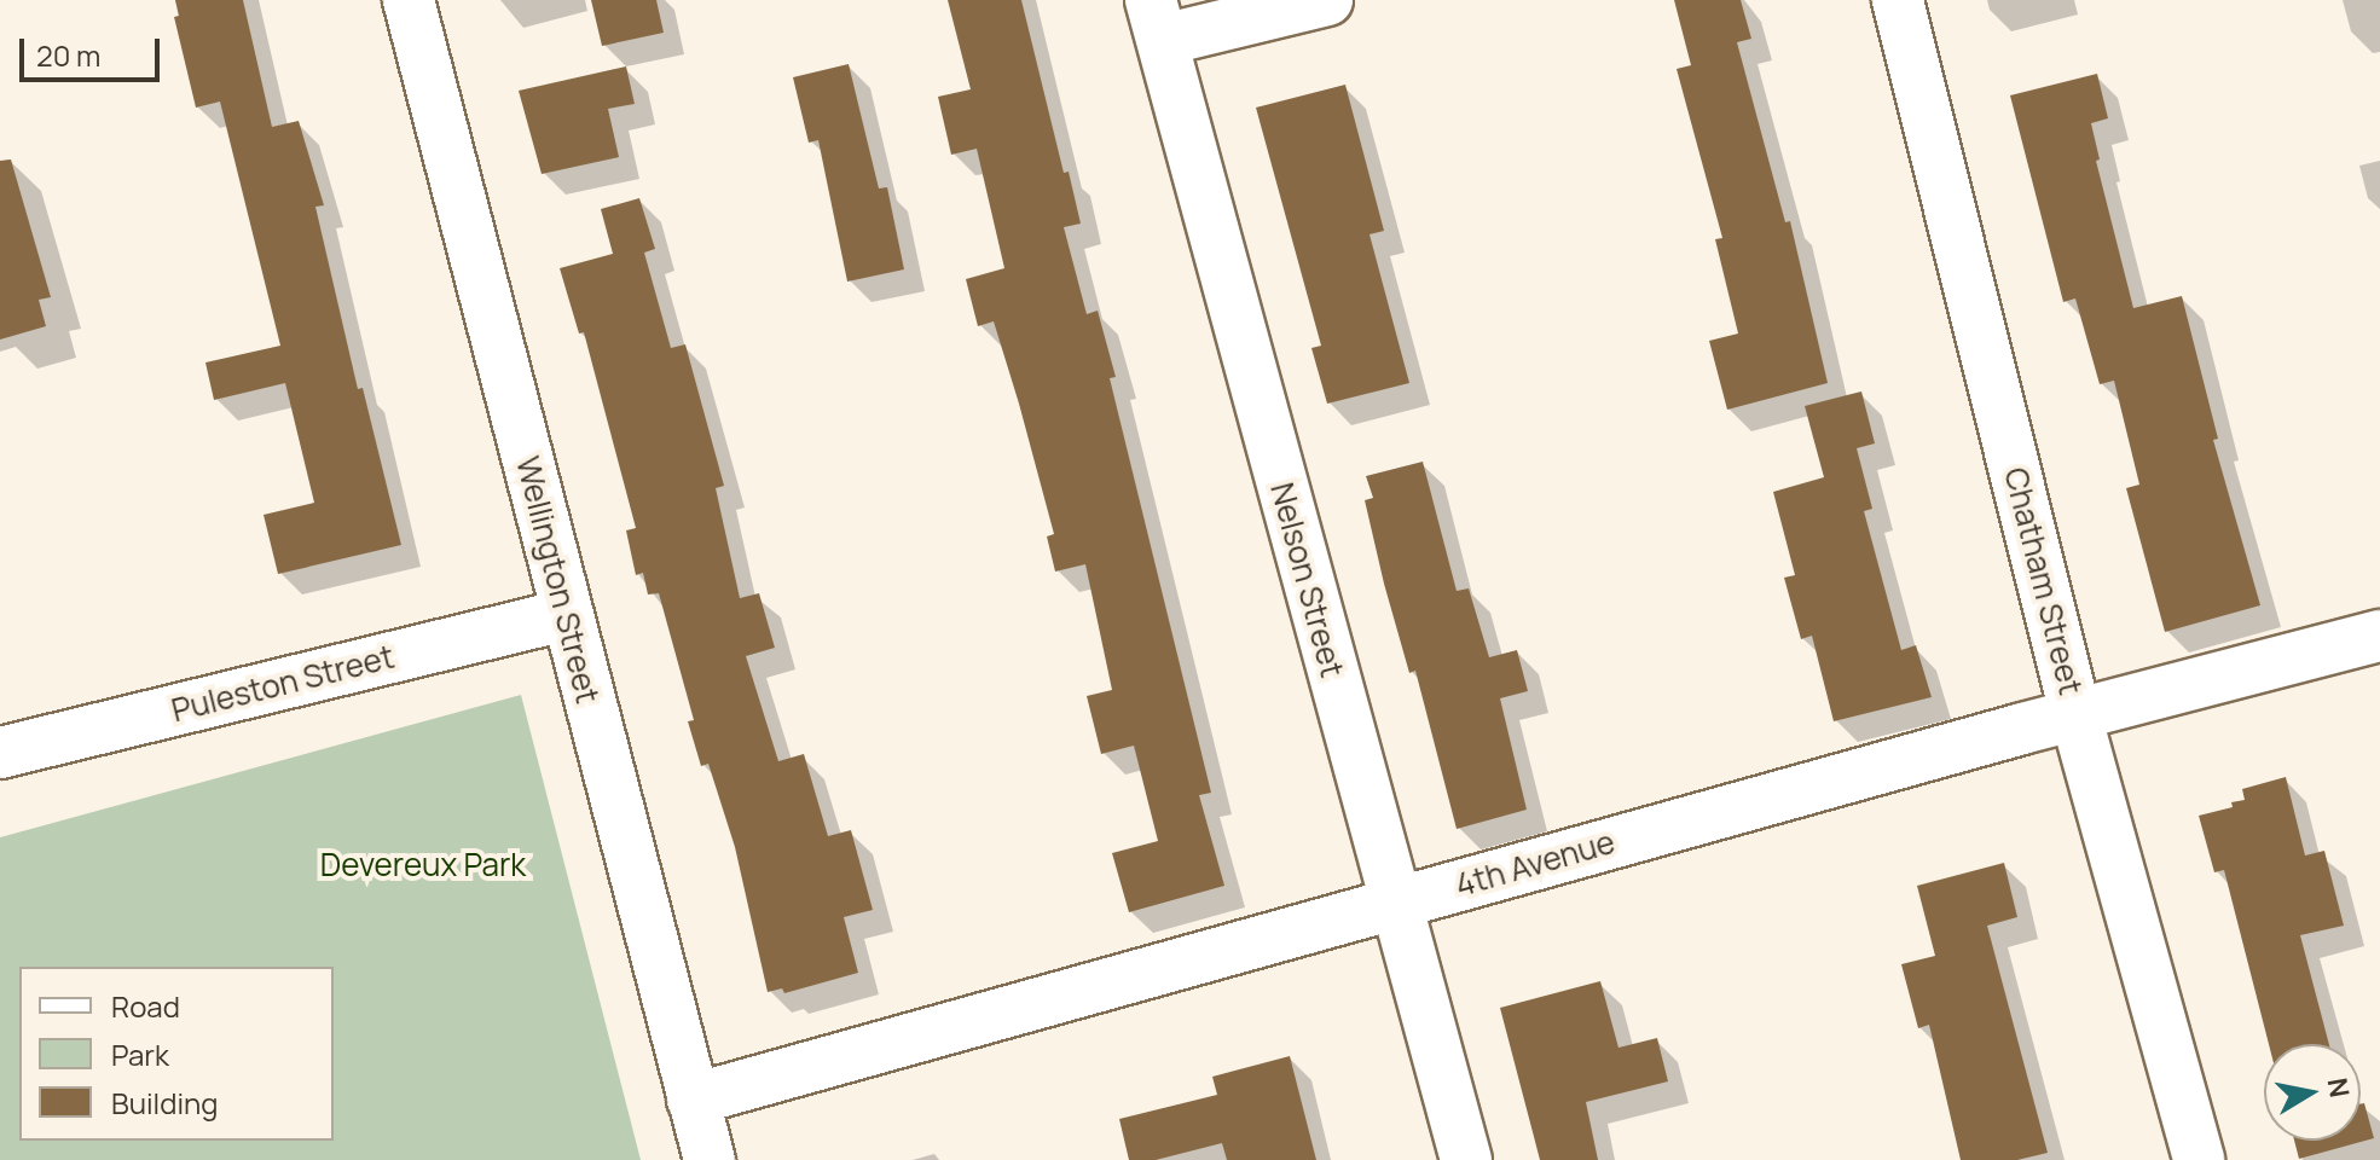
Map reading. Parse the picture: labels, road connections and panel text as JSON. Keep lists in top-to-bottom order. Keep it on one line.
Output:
{"streets":{"street":["Wellington Street","Nelson Street","Chatham Street","Puleston Street","4th Avenue"]},"crossings":[["Wellington Street","Puleston Street"],["Wellington Street","4th Avenue"],["Nelson Street","4th Avenue"],["Chatham Street","4th Avenue"]],"parks":["Devereux Park"],"legend":["Road","Park","Building"],"scale_bar":"20 m","north":"right"}
